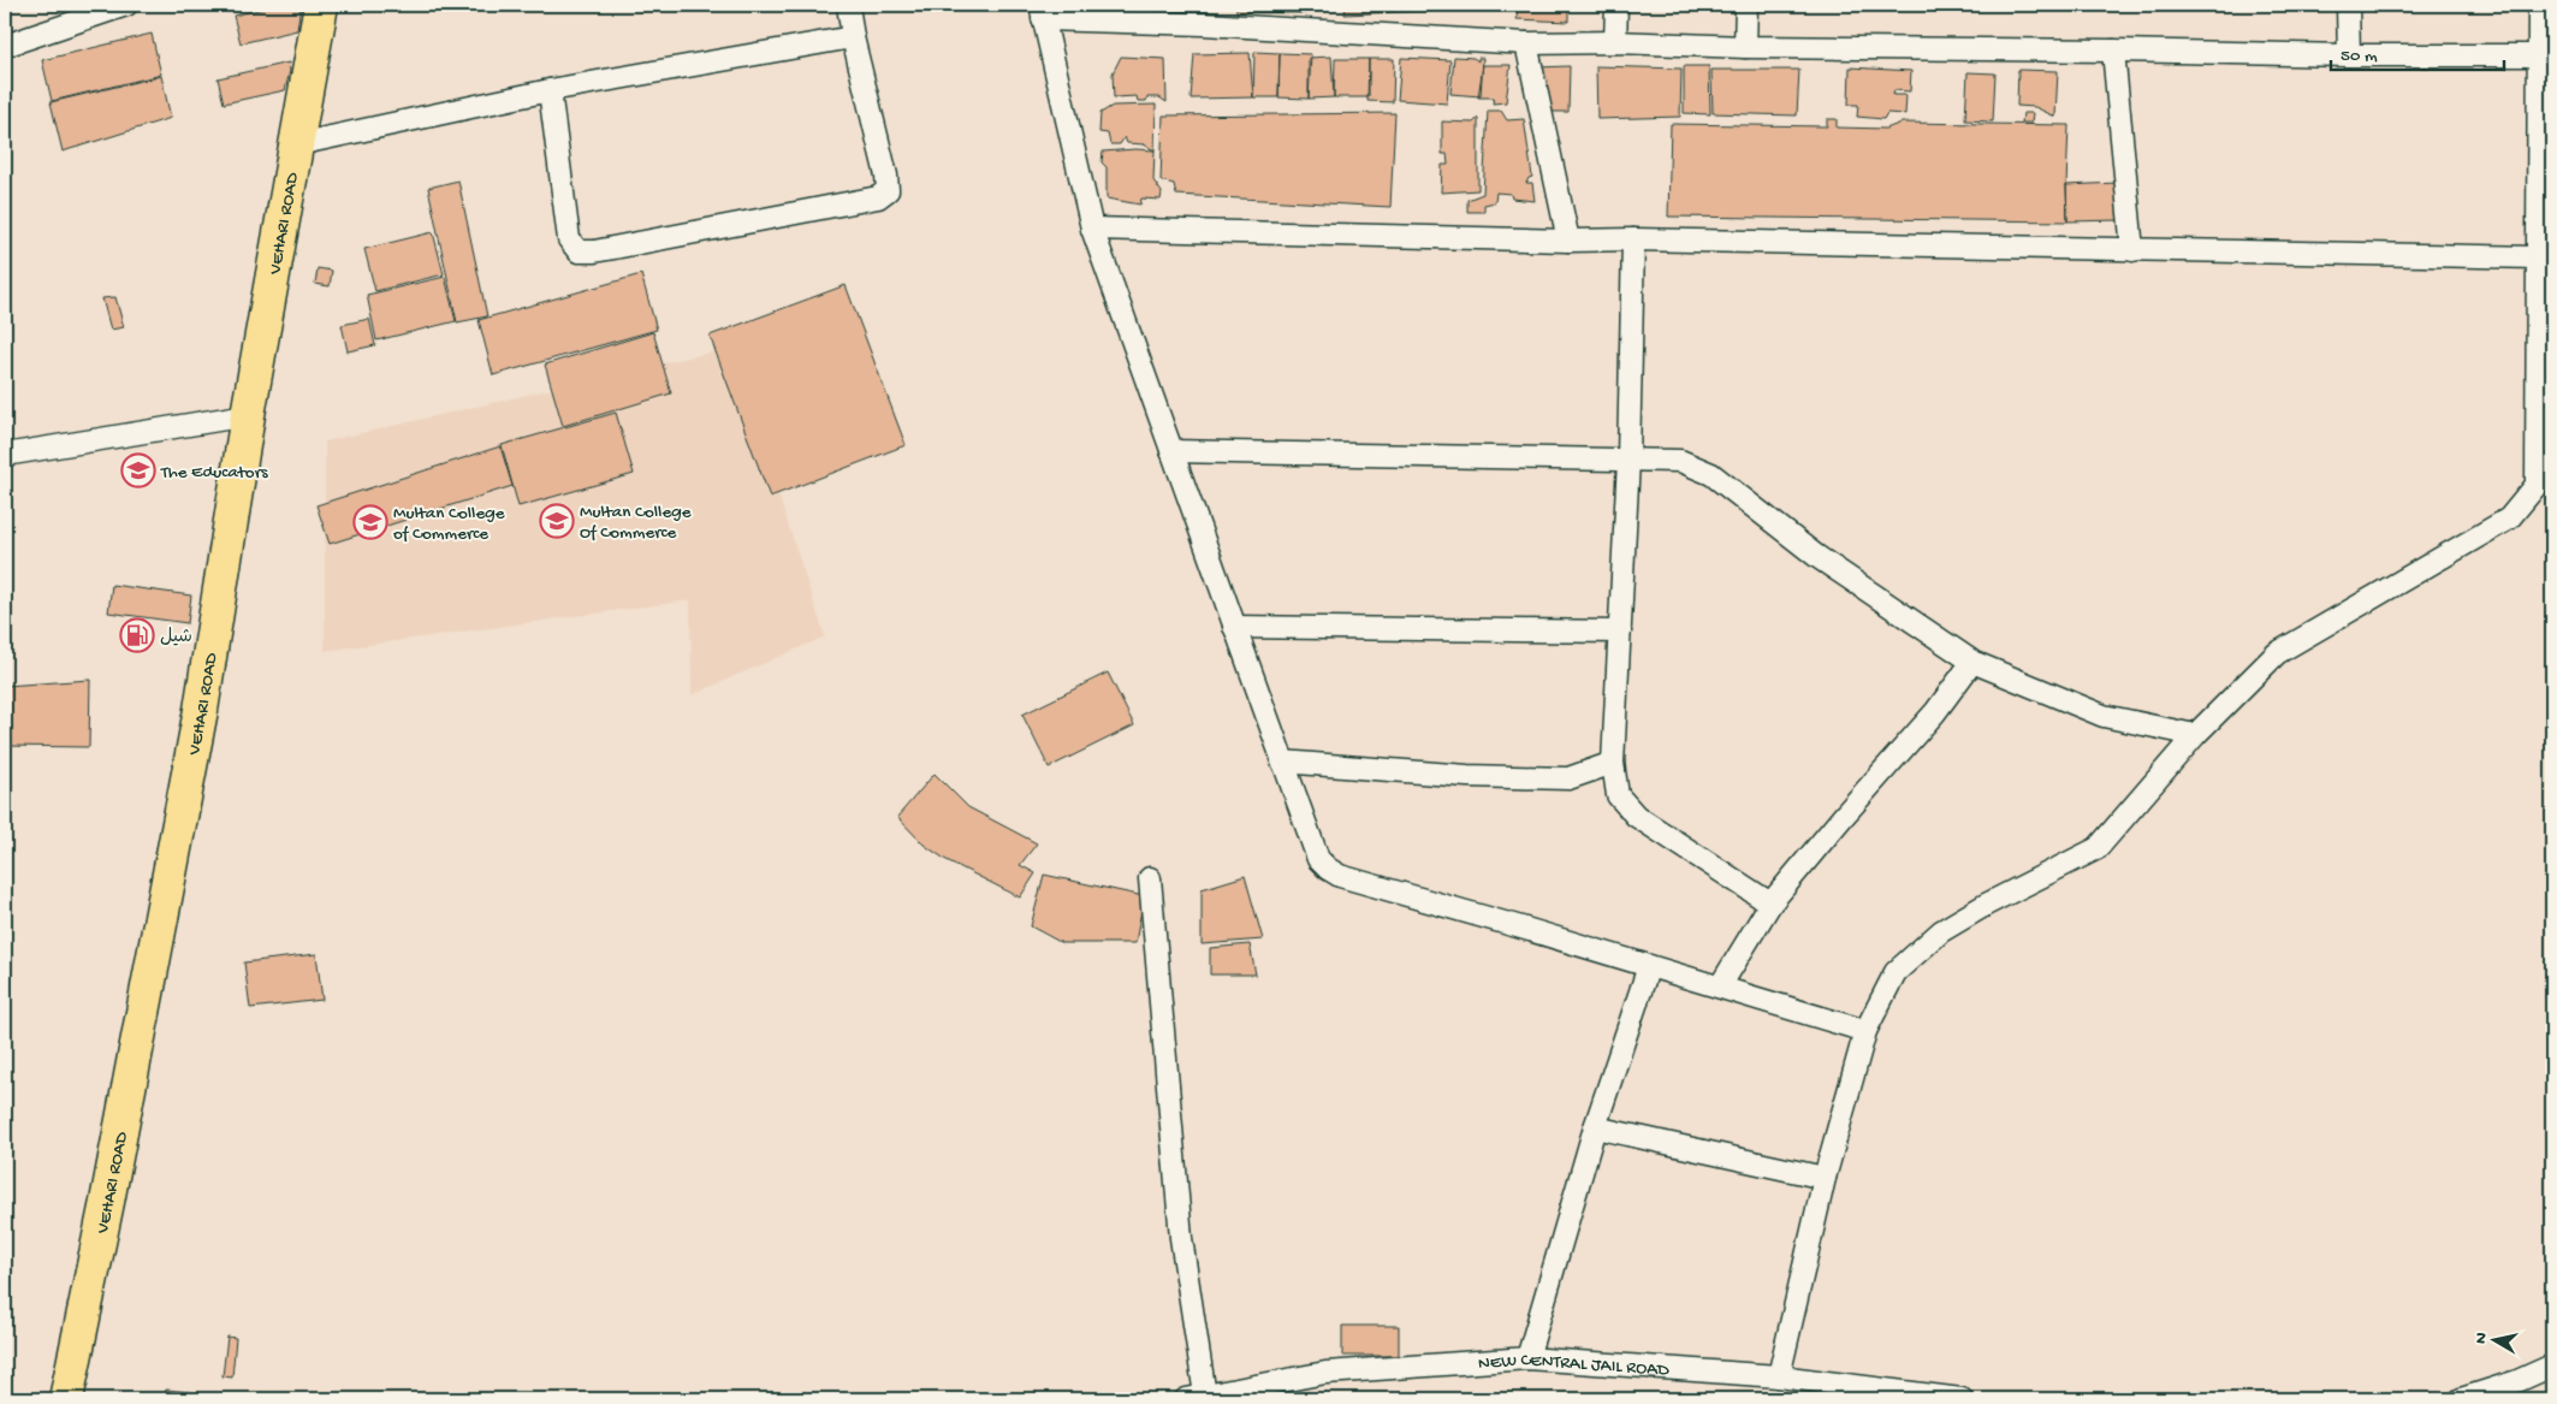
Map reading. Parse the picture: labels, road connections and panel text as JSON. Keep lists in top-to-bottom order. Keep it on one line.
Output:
{"streets":{"main road":["VEHARI ROAD"],"street":["NEW CENTRAL JAIL ROAD"]},"places":{"school or university":["The Educators","Multan College Of Commerce","Multan College of Commerce"],"fuel station":["شیل"]},"scale_bar":"50 m","north":"left"}
